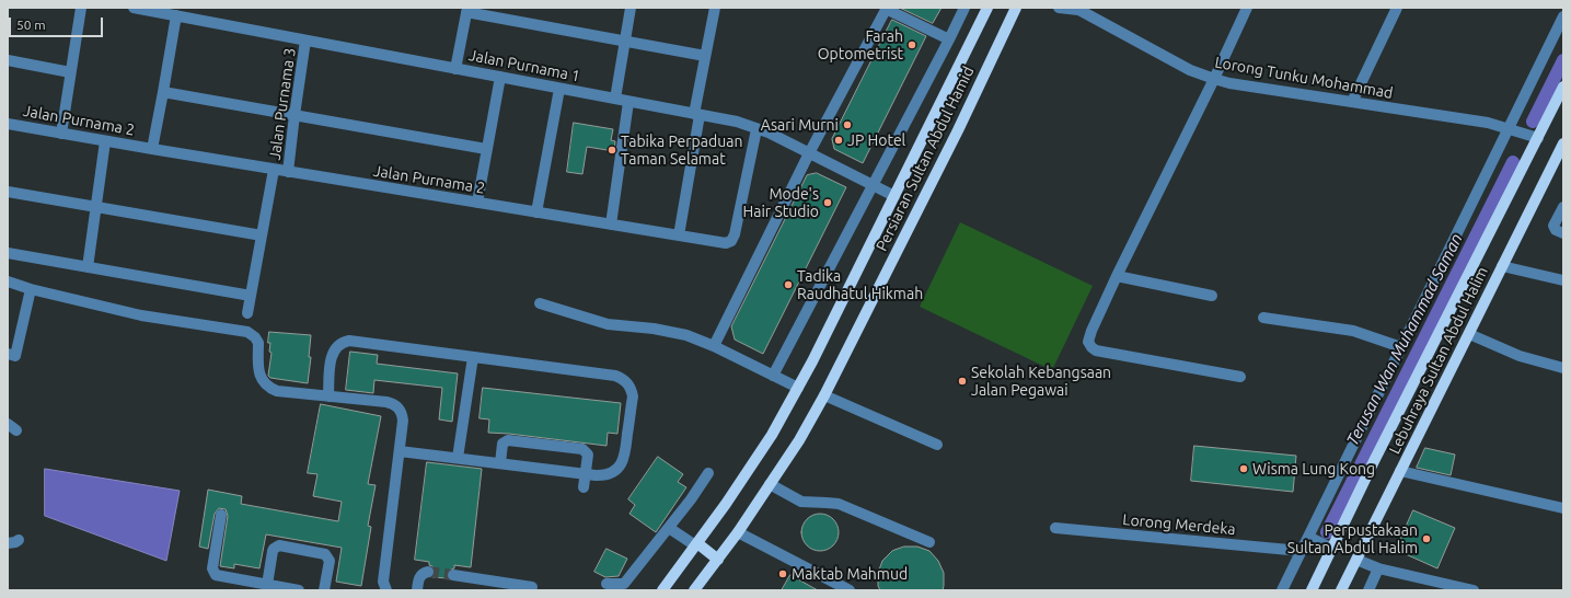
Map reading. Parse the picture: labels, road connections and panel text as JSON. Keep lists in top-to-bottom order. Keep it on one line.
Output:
{"streets":{"main road":["Persiaran Sultan Abdul Hamid","Lebuhraya Sultan Abdul Halim"],"street":["Jalan Purnama 1","Lorong Tunku Mohammad","Jalan Purnama 3","Jalan Purnama 2","Lorong Merdeka"]},"crossings":[["Jalan Purnama 1","Jalan Purnama 3"],["Jalan Purnama 1","Jalan Purnama 2"],["Jalan Purnama 1","Persiaran Sultan Abdul Hamid"],["Lorong Tunku Mohammad","Lebuhraya Sultan Abdul Halim"],["Jalan Purnama 3","Jalan Purnama 2"]],"water":["Terusan Wan Muhammad Saman"],"places":["Farah Optometrist","Asari Murni","JP Hotel","Tabika Perpaduan Taman Selamat","Mode's Hair Studio","Tadika Raudhatul Hikmah","Sekolah Kebangsaan Jalan Pegawai","Wisma Lung Kong","Perpustakaan Sultan Abdul Halim","Maktab Mahmud"],"scale_bar":"50 m"}
